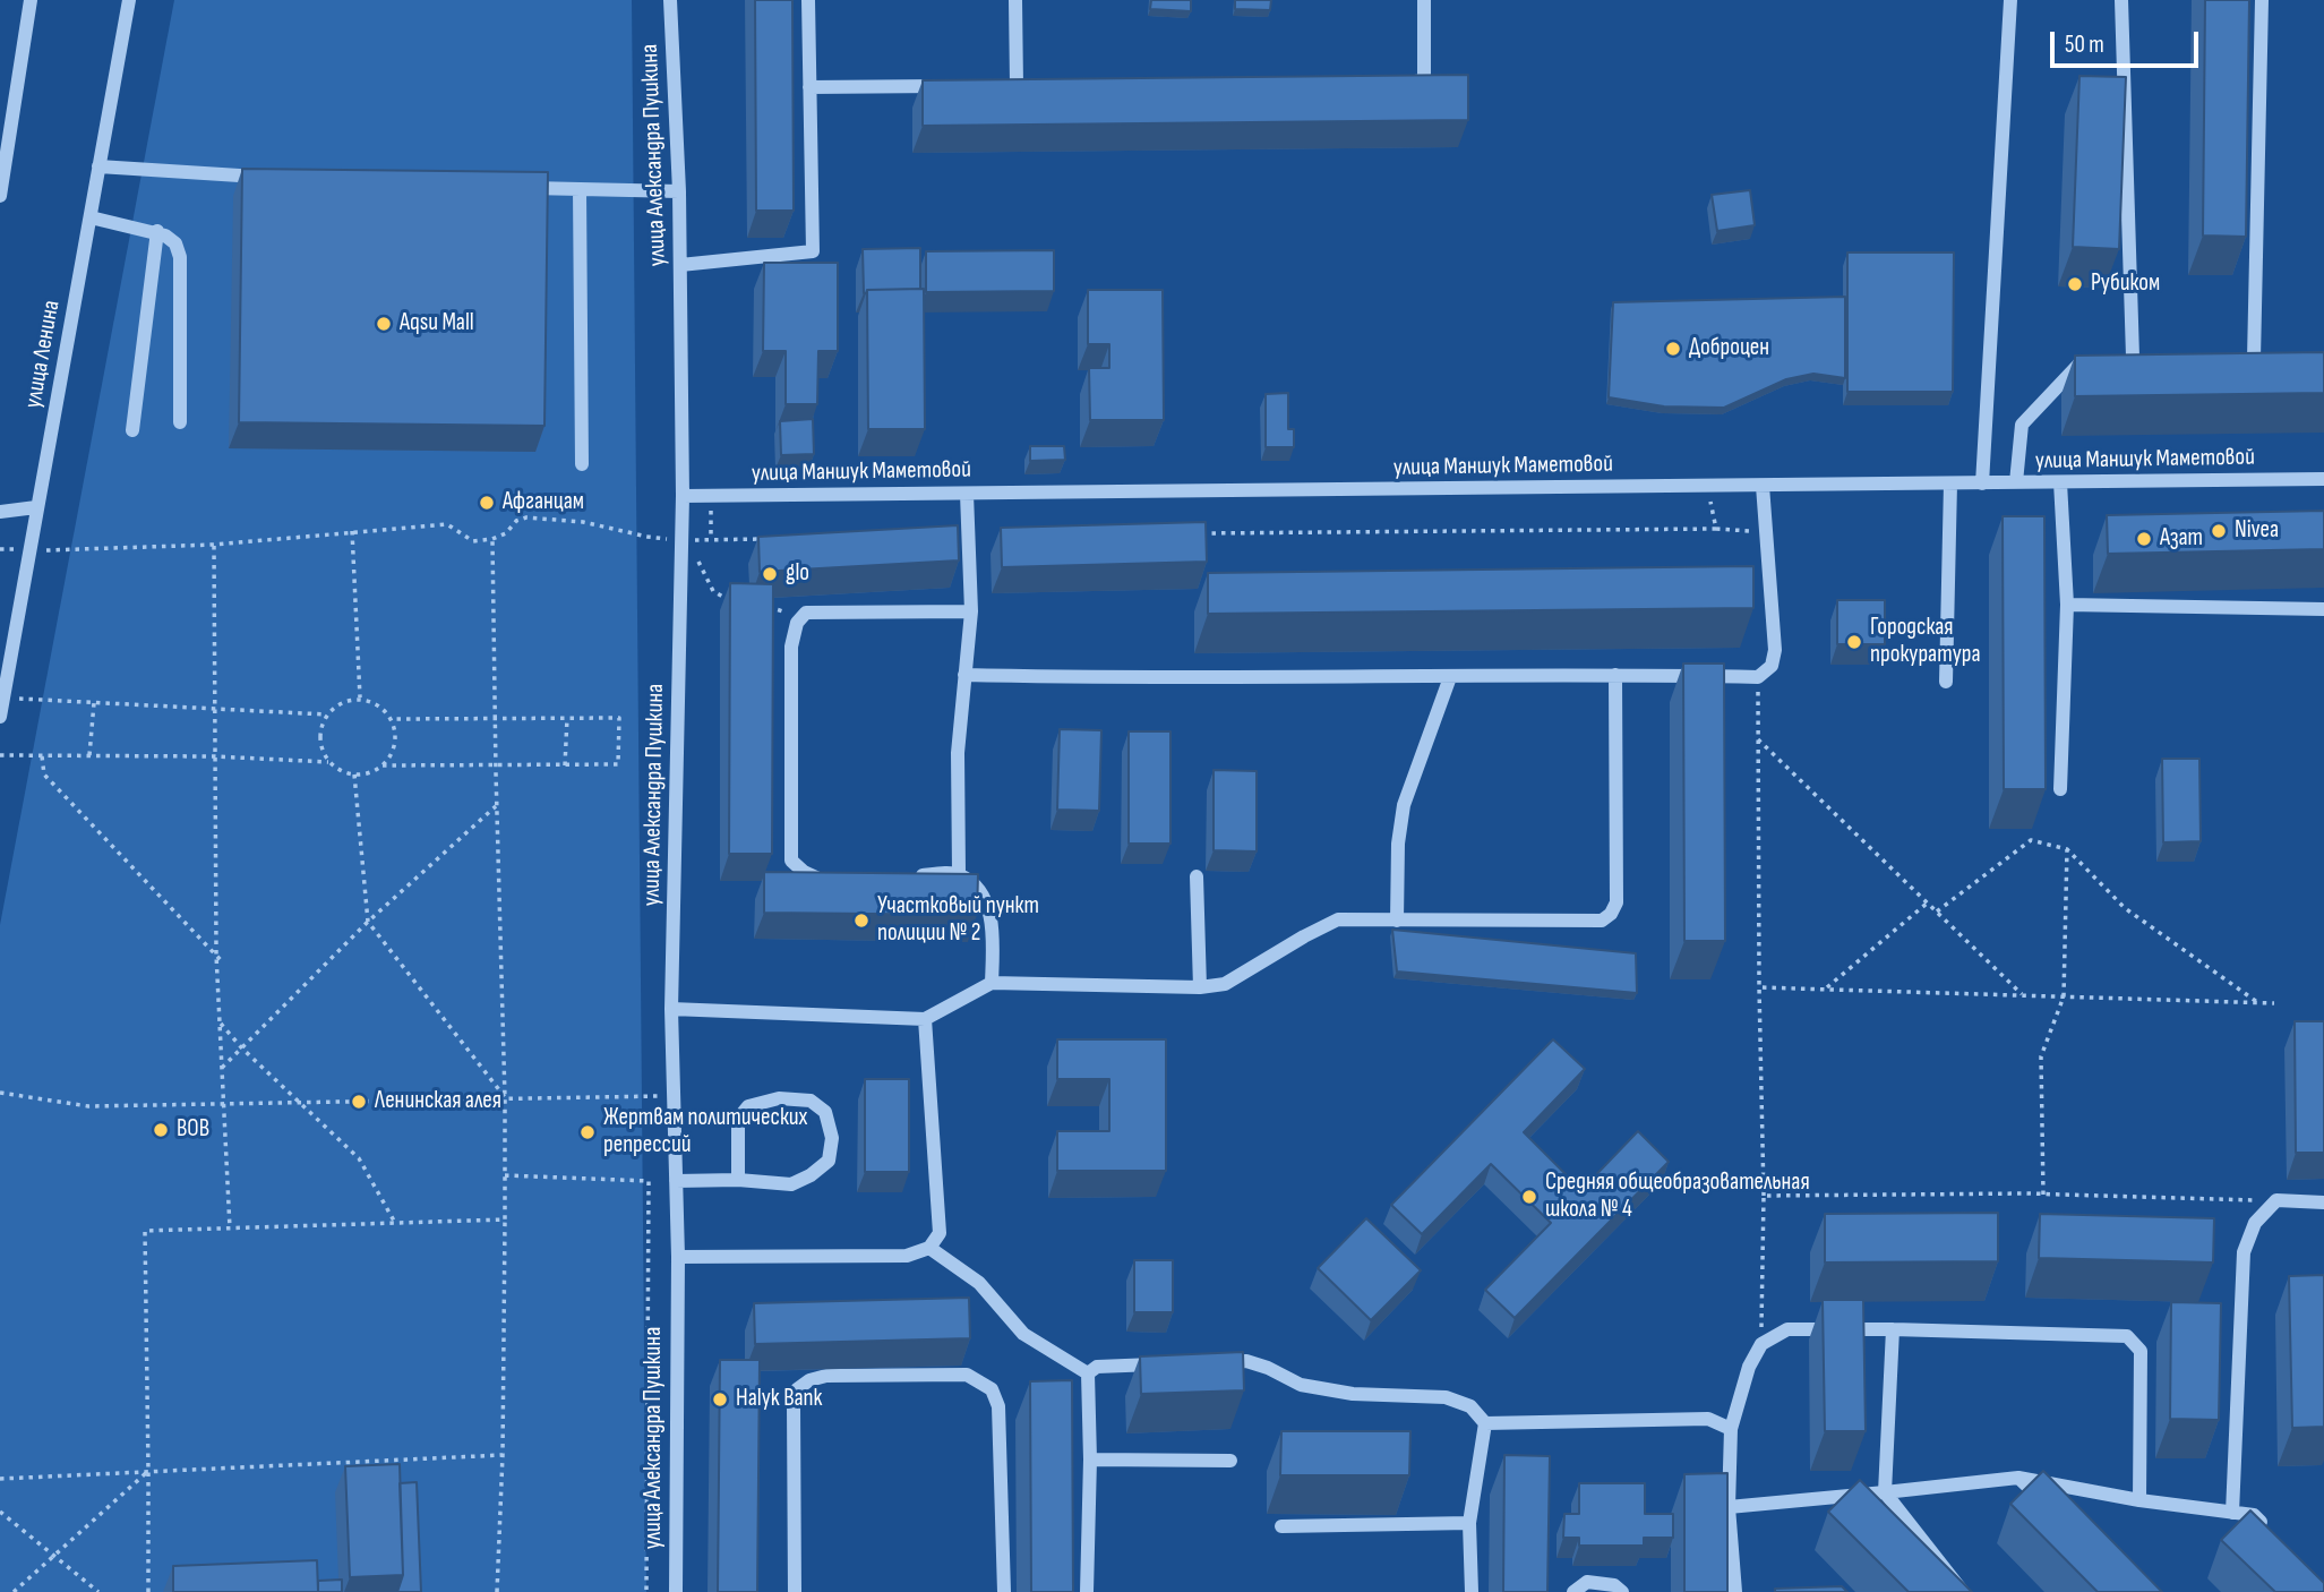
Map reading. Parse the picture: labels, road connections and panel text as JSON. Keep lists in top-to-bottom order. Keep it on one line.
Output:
{"streets":{"street":["улица Александра Пушкина","улица Ленина","улица Маншук Маметовой"]},"crossings":[["улица Александра Пушкина","улица Маншук Маметовой"]],"places":["Рубиком","Аqsu Mall","Доброцен","Афганцам","Nivea","Азат","glo","Городская прокуратура","Участковый пункт полиции № 2","Ленинская алея","ВОВ","Жертвам политических репрессий","Средняя общеобразовательная школа № 4","Halyk Bank"],"scale_bar":"50 m"}
